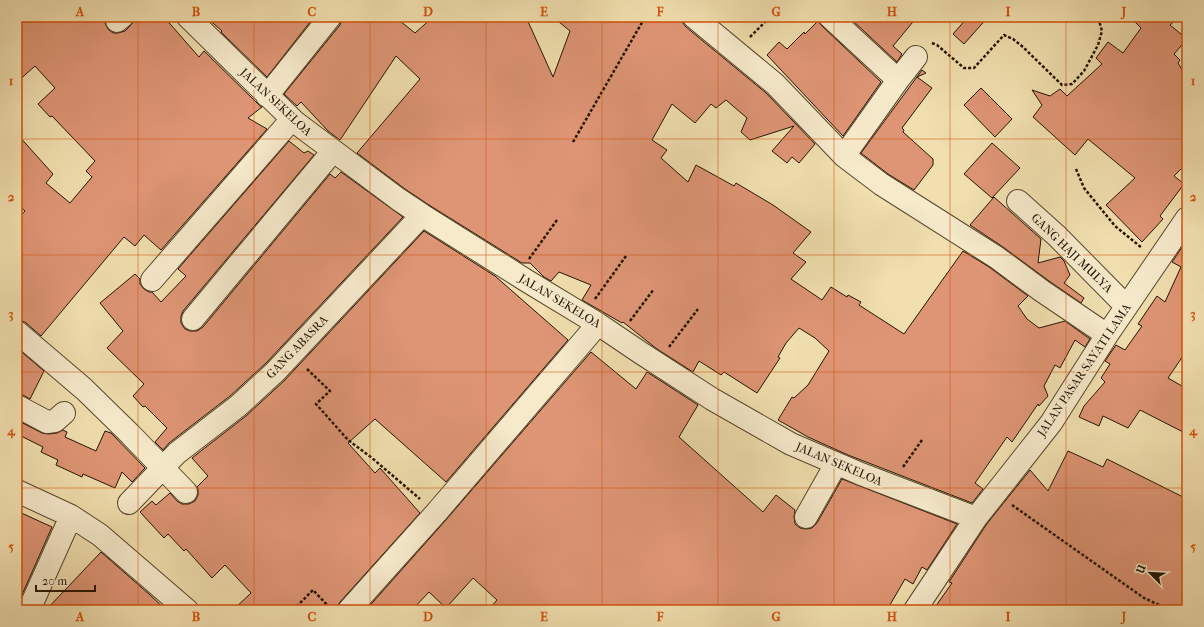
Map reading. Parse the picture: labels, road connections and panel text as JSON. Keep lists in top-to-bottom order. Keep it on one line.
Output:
{"streets":{"street":["JALAN SEKELOA","GANG HAJI MULYA","GANG ABASRA","JALAN PASAR SAYATI LAMA"]},"crossings":[["JALAN SEKELOA","GANG ABASRA"],["JALAN SEKELOA","JALAN PASAR SAYATI LAMA"],["GANG HAJI MULYA","JALAN PASAR SAYATI LAMA"]],"scale_bar":"20 m","north":"top left","grid":{"columns":["A","B","C","D","E","F","G","H","I","J"],"rows":["1","2","3","4","5"]}}
